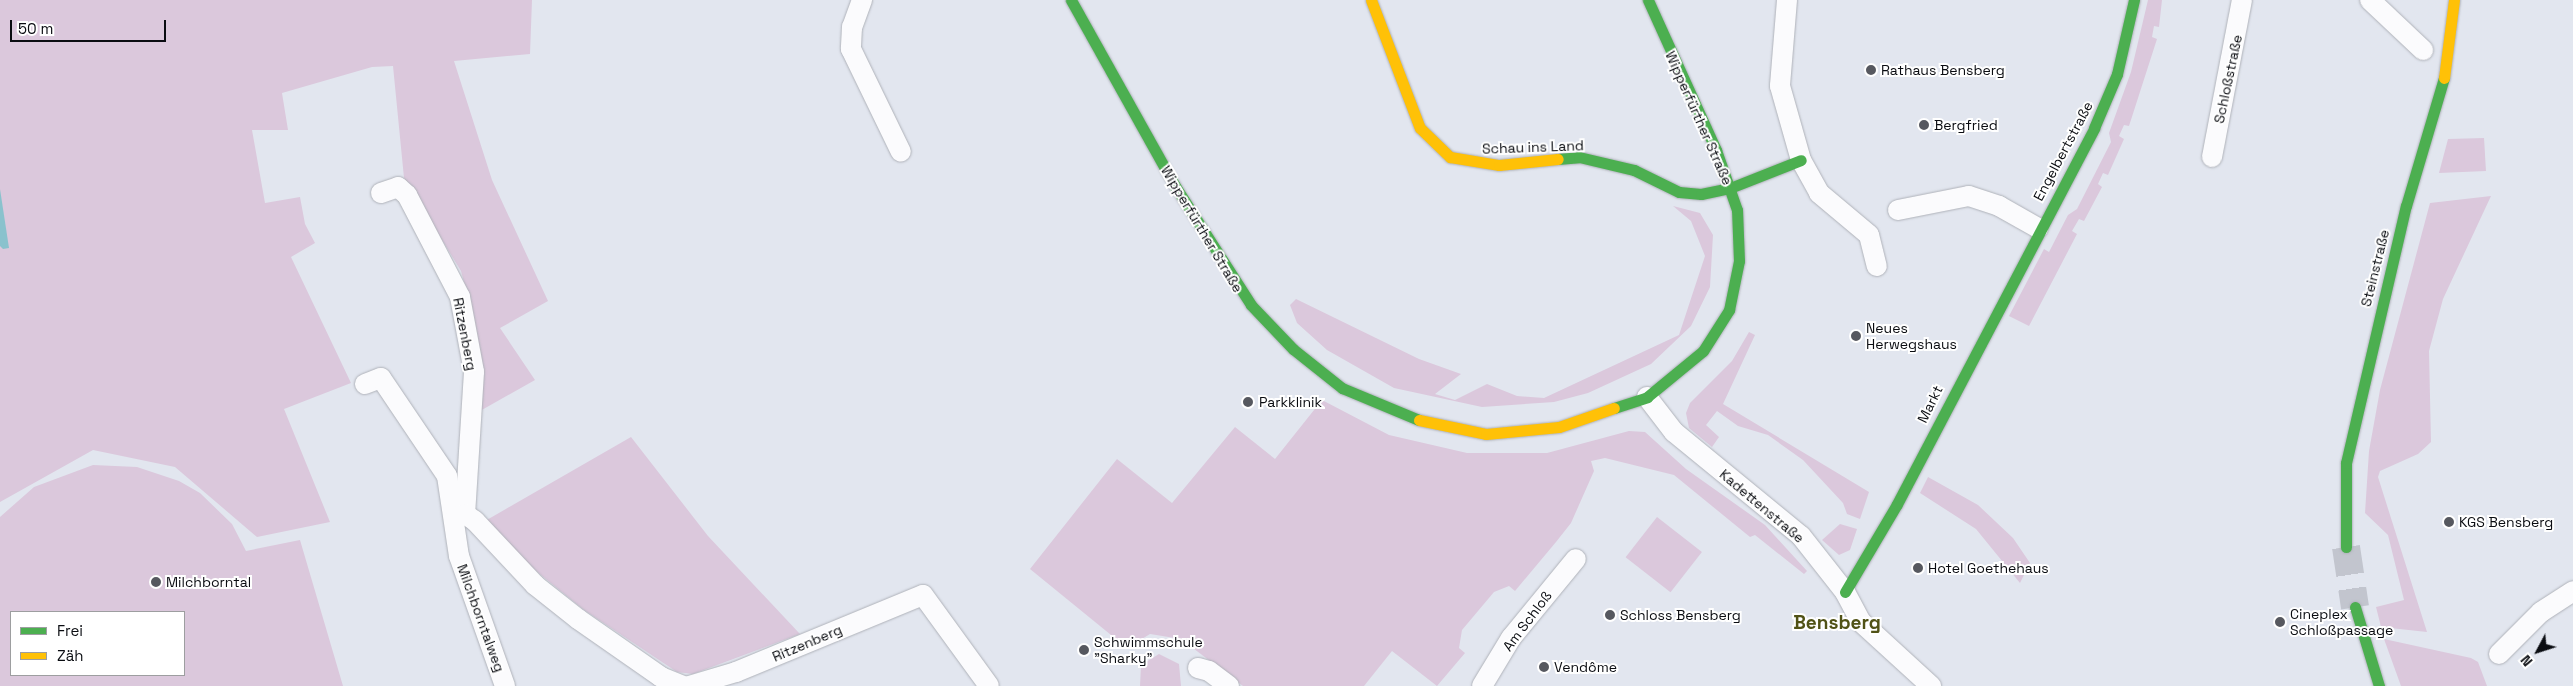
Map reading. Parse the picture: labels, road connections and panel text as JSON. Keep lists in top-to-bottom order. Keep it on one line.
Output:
{"streets":{"main road":["Wipperfürther Straße","Schau ins Land","Engelbertstraße","Steinstraße","Markt"],"street":["Schloßstraße","Ritzenberg","Kadettenstraße","Milchborntalweg","Am Schloß"]},"crossings":[["Wipperfürther Straße","Schau ins Land"],["Wipperfürther Straße","Kadettenstraße"],["Engelbertstraße","Markt"],["Ritzenberg","Milchborntalweg"],["Markt","Kadettenstraße"]],"districts":["Bensberg"],"places":["Rathaus Bensberg","Bergfried","Neues Herwegshaus","Parkklinik","KGS Bensberg","Hotel Goethehaus","Milchborntal","Schloss Bensberg","Cineplex Schloßpassage","Schwimmschule \"Sharky\"","Vendôme"],"legend":["Frei","Zäh"],"scale_bar":"50 m","north":"bottom left"}
